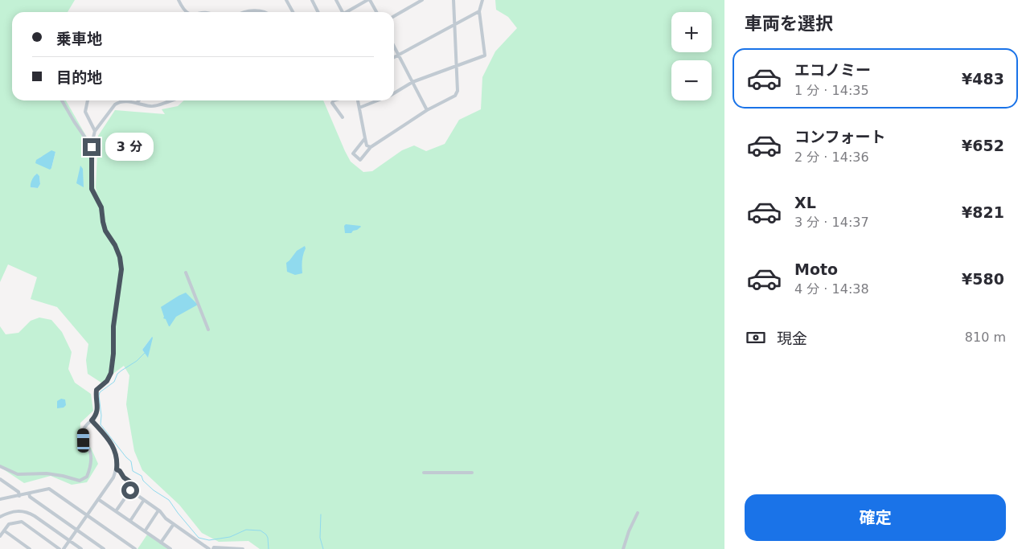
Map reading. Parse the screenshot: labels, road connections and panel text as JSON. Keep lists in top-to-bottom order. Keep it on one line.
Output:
{"page":{"heading":"車両を選択","map_buttons":["+","−"],"banner":["乗車地","目的地"],"list":[{"name":"エコノミー","note":"1 分 · 14:35","value":"¥483"},{"name":"コンフォート","note":"2 分 · 14:36","value":"¥652"},{"name":"XL","note":"3 分 · 14:37","value":"¥821"},{"name":"Moto","note":"4 分 · 14:38","value":"¥580"}],"bubble":"3 分","pay":["現金","810 m"],"buttons":"確定"}}
